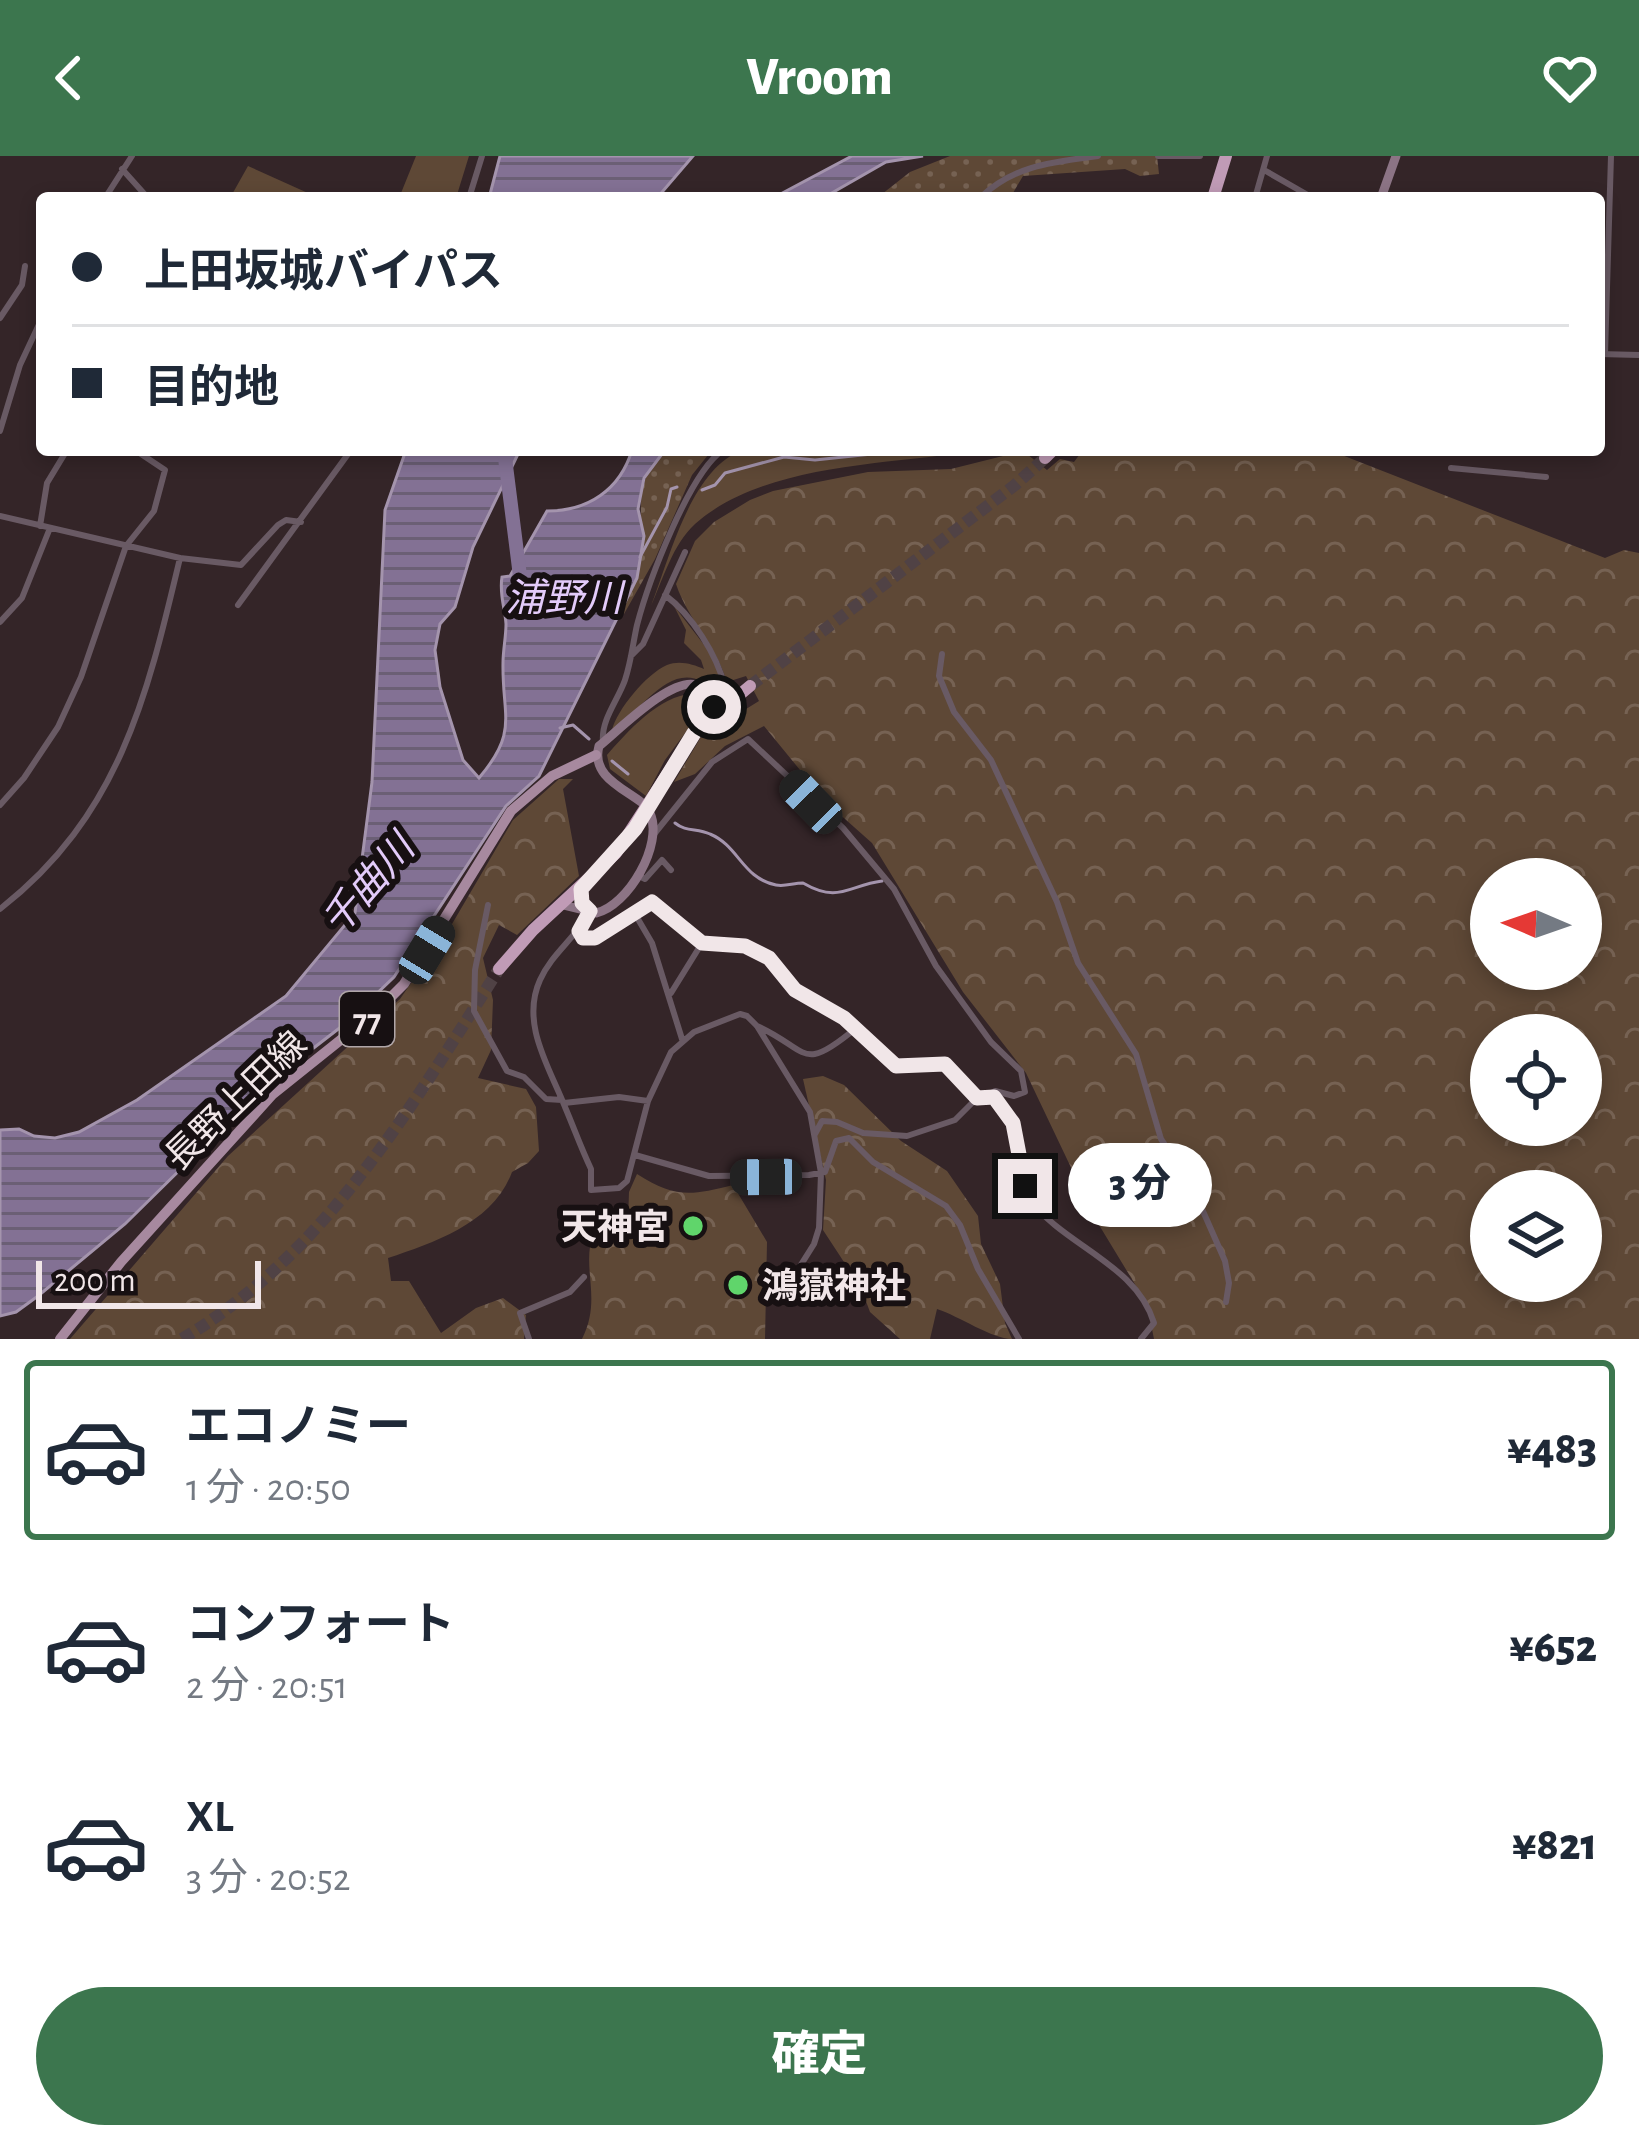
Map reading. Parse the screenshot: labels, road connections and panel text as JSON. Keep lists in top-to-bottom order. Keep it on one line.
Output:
{"streets":{"main road":["77","長野上田線"]},"water":["浦野川","千曲川"],"places":["天神宮","鴻嶽神社"],"scale_bar":"200 m","north":"left","page":{"header":"Vroom","banner":["上田坂城バイパス","目的地"],"bubble":"3 分","scale":"200 m","list":[{"name":"エコノミー","note":"1 分 · 20:50","value":"¥483"},{"name":"コンフォート","note":"2 分 · 20:51","value":"¥652"},{"name":"XL","note":"3 分 · 20:52","value":"¥821"}],"buttons":"確定"}}
